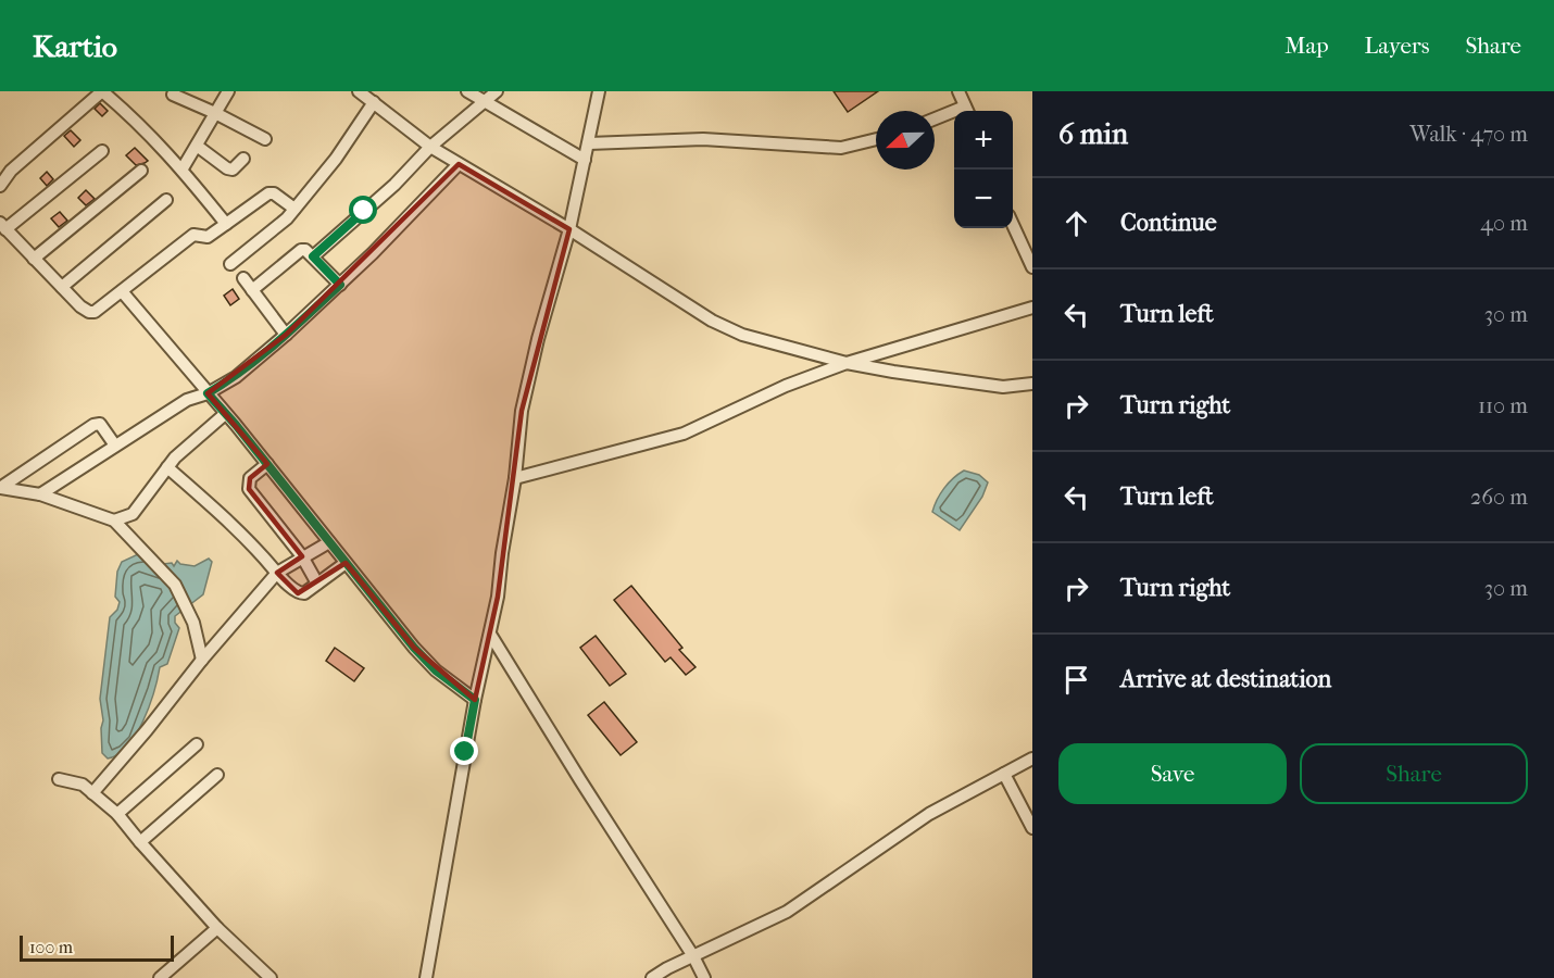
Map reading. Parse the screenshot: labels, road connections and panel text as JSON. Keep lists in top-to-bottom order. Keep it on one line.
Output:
{"scale_bar":"100 m","north":"left","page":{"header":"Kartio","nav":["Map","Layers","Share"],"heading":["6 min","Walk · 470 m"],"map_buttons":["+","−"],"list":[["Continue","40 m"],["Turn left","30 m"],["Turn right","110 m"],["Turn left","260 m"],["Turn right","30 m"],"Arrive at destination"],"buttons":["Save","Share"],"scale":"100 m"}}
